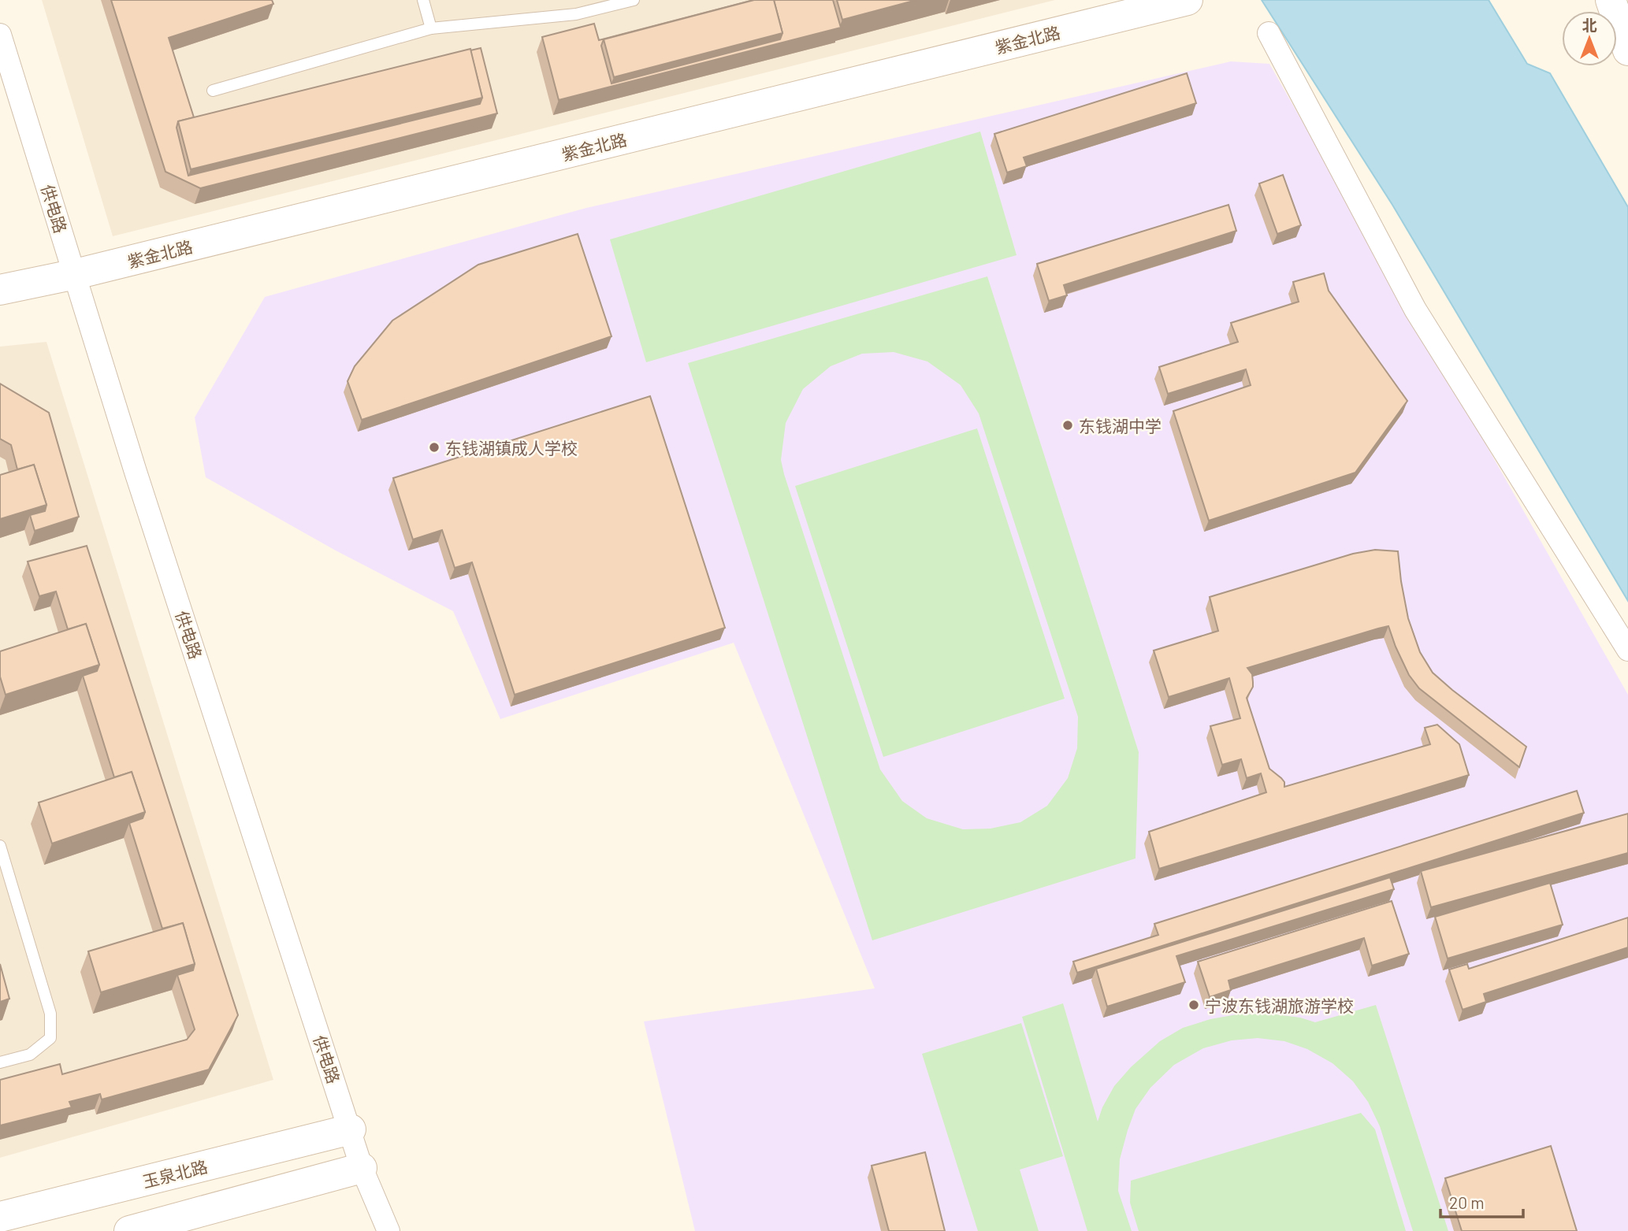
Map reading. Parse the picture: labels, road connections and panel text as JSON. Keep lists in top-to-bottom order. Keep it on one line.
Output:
{"streets":{"street":["紫金北路","供电路","玉泉北路"]},"crossings":[["紫金北路","供电路"],["供电路","玉泉北路"]],"places":["东钱湖中学","东钱湖镇成人学校","宁波东钱湖旅游学校"],"scale_bar":"20 m","north":"top"}
